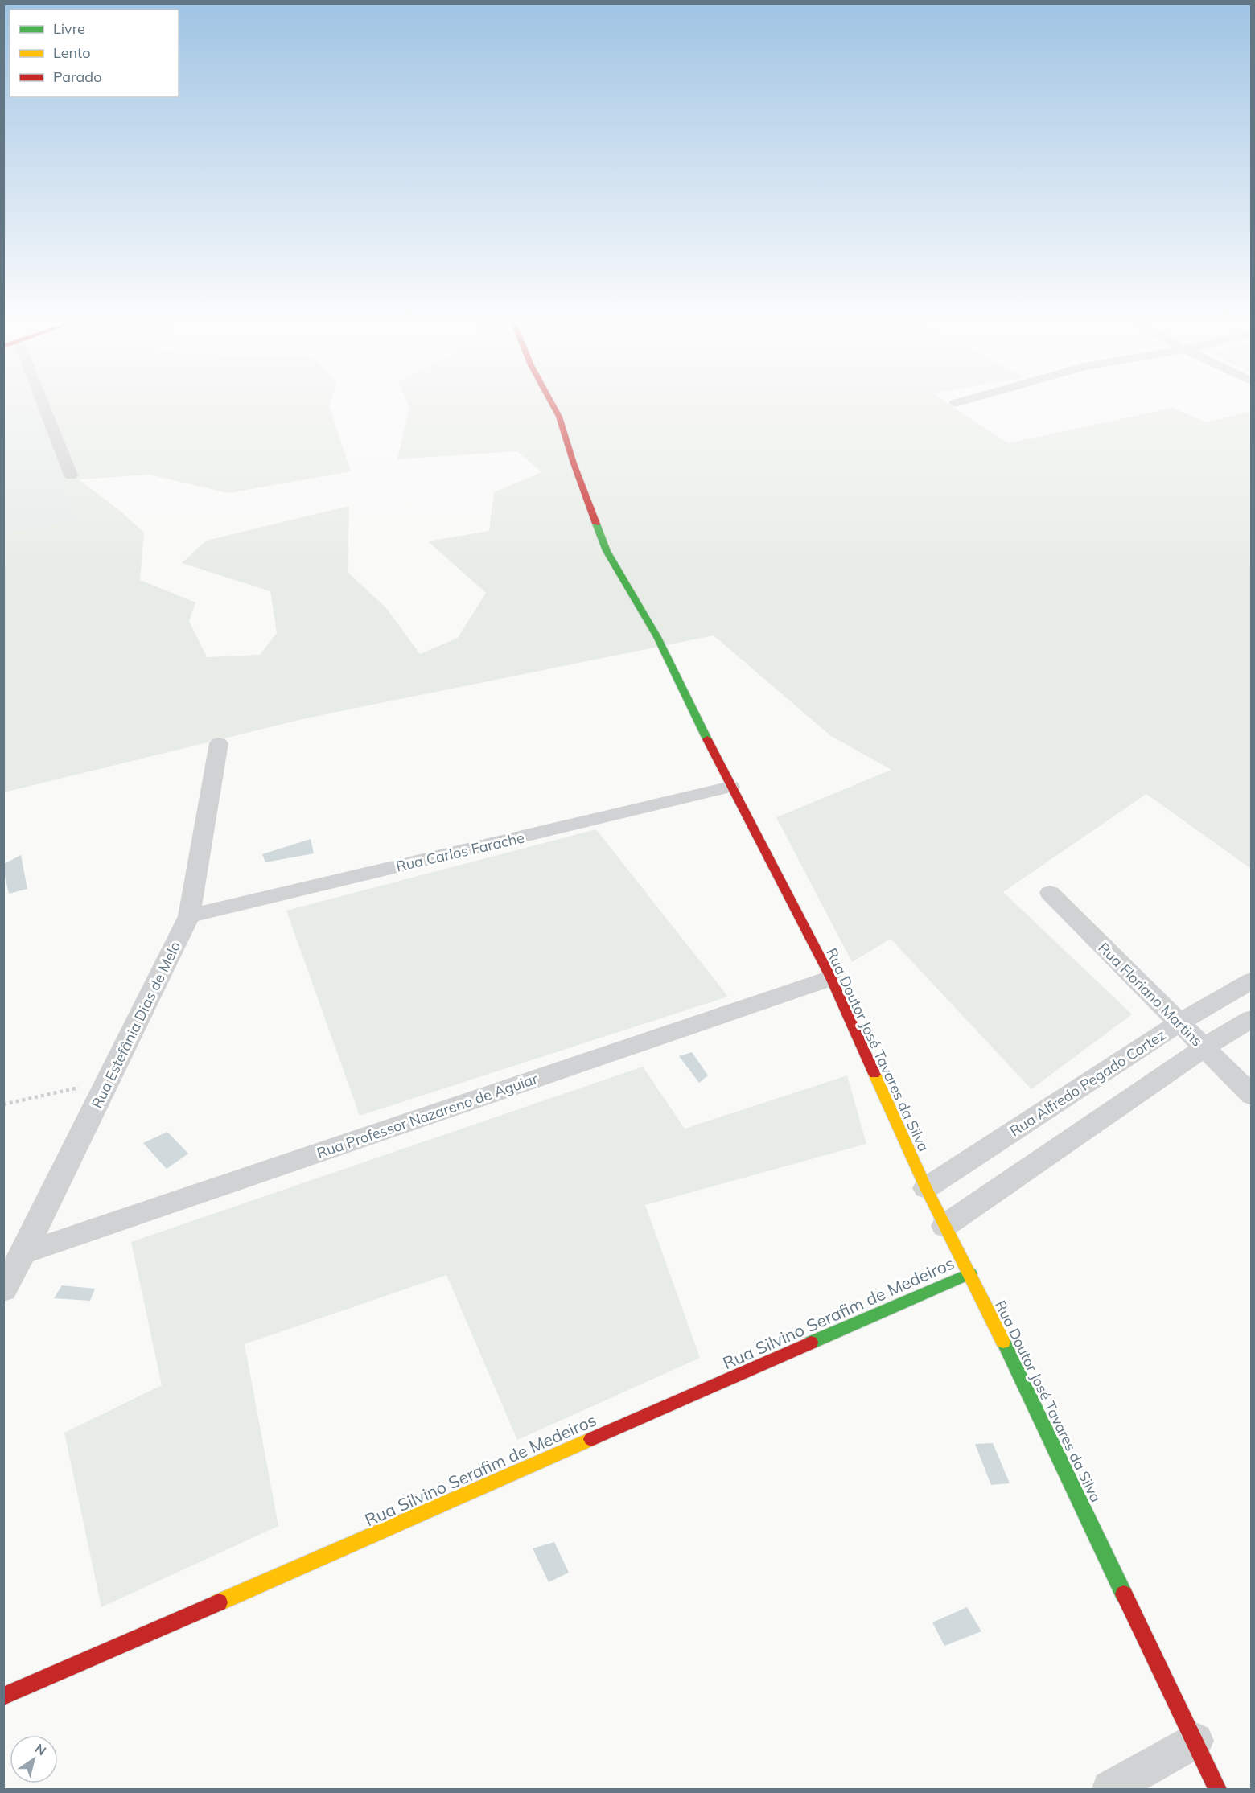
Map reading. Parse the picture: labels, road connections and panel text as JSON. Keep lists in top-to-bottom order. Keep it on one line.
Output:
{"streets":{"street":["Rua Carlos Farache","Rua Floriano Martins","Rua Estefânia Dias de Melo","Rua Doutor José Tavares da Silva","Rua Alfredo Pegado Cortez","Rua Professor Nazareno de Aguiar","Rua Silvino Serafim de Medeiros"]},"crossings":[["Rua Carlos Farache","Rua Estefânia Dias de Melo"],["Rua Carlos Farache","Rua Doutor José Tavares da Silva"],["Rua Floriano Martins","Rua Alfredo Pegado Cortez"],["Rua Estefânia Dias de Melo","Rua Professor Nazareno de Aguiar"],["Rua Doutor José Tavares da Silva","Rua Alfredo Pegado Cortez"],["Rua Doutor José Tavares da Silva","Rua Professor Nazareno de Aguiar"],["Rua Doutor José Tavares da Silva","Rua Silvino Serafim de Medeiros"]],"legend":["Livre","Lento","Parado"],"north":"top right"}
